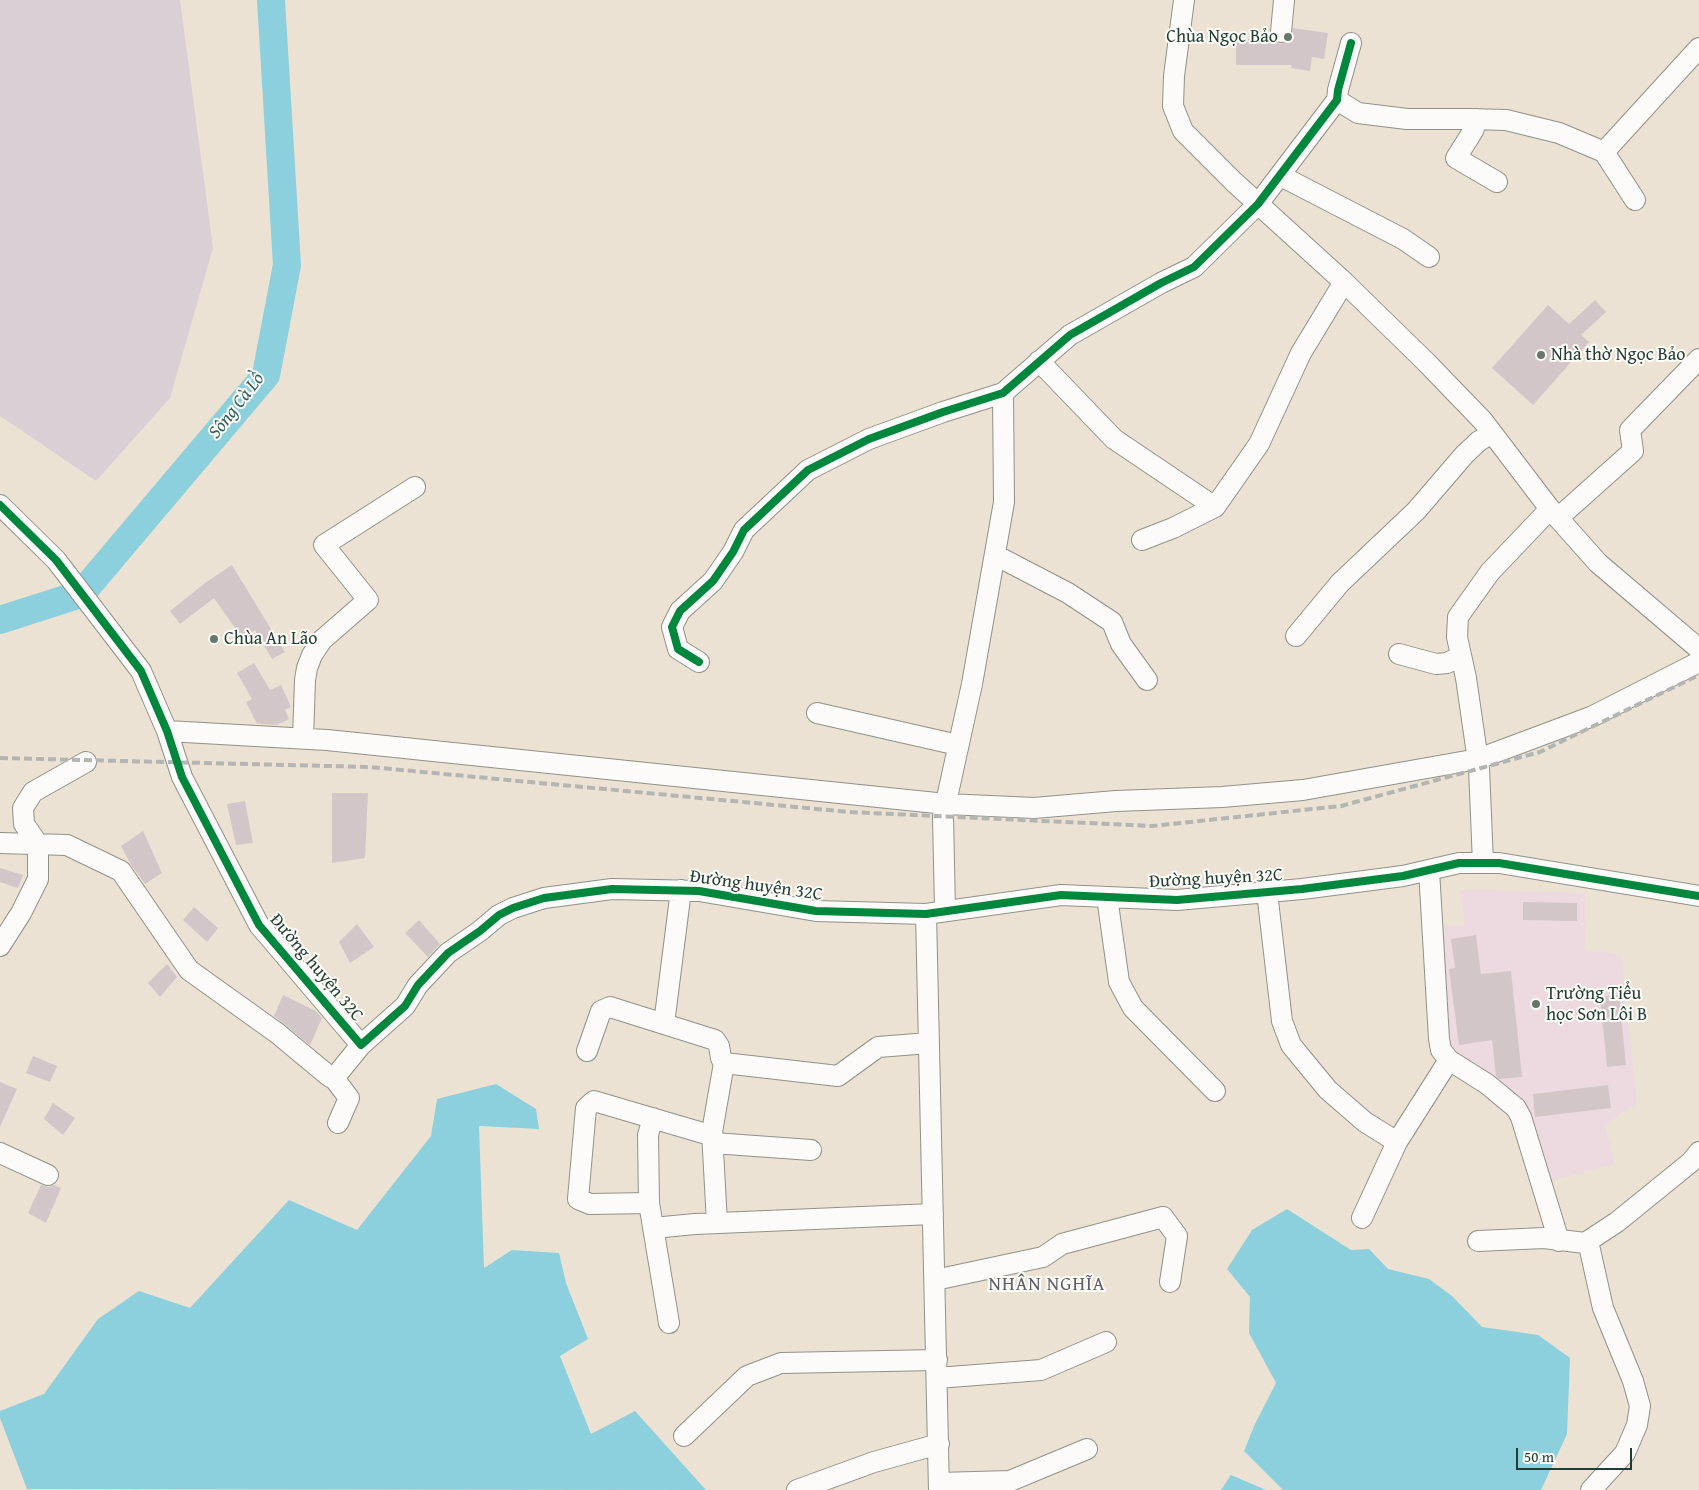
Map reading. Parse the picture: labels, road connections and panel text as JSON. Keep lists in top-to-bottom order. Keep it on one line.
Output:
{"streets":{"street":["Đường huyện 32C"]},"districts":["NHÂN NGHĨA"],"water":["Sông Cà Lồ"],"places":["Chùa Ngọc Bảo","Nhà thờ Ngọc Bảo","Chùa An Lão","Trường Tiểu học Sơn Lôi B"],"scale_bar":"50 m"}
